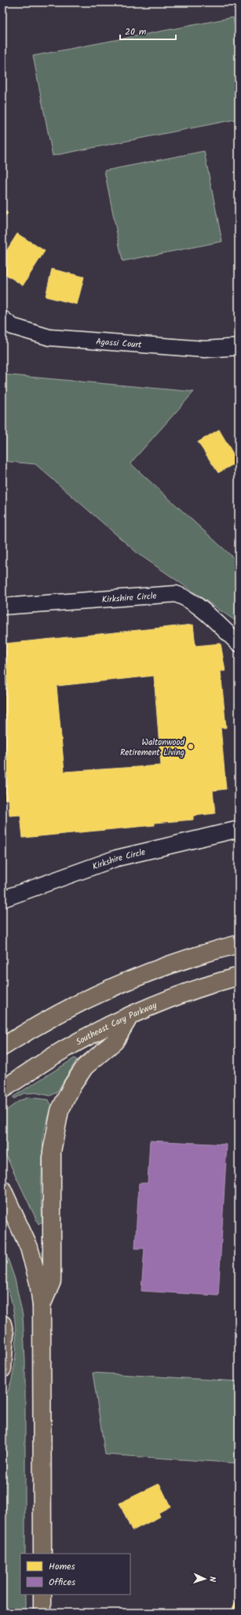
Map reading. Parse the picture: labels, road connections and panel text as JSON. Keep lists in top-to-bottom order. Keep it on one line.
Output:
{"streets":{"main road":["Southeast Cary Parkway"],"street":["Agassi Court","Kirkshire Circle"]},"places":["Waltonwood Retirement Living"],"legend":["Homes","Offices"],"scale_bar":"20 m","north":"right"}
